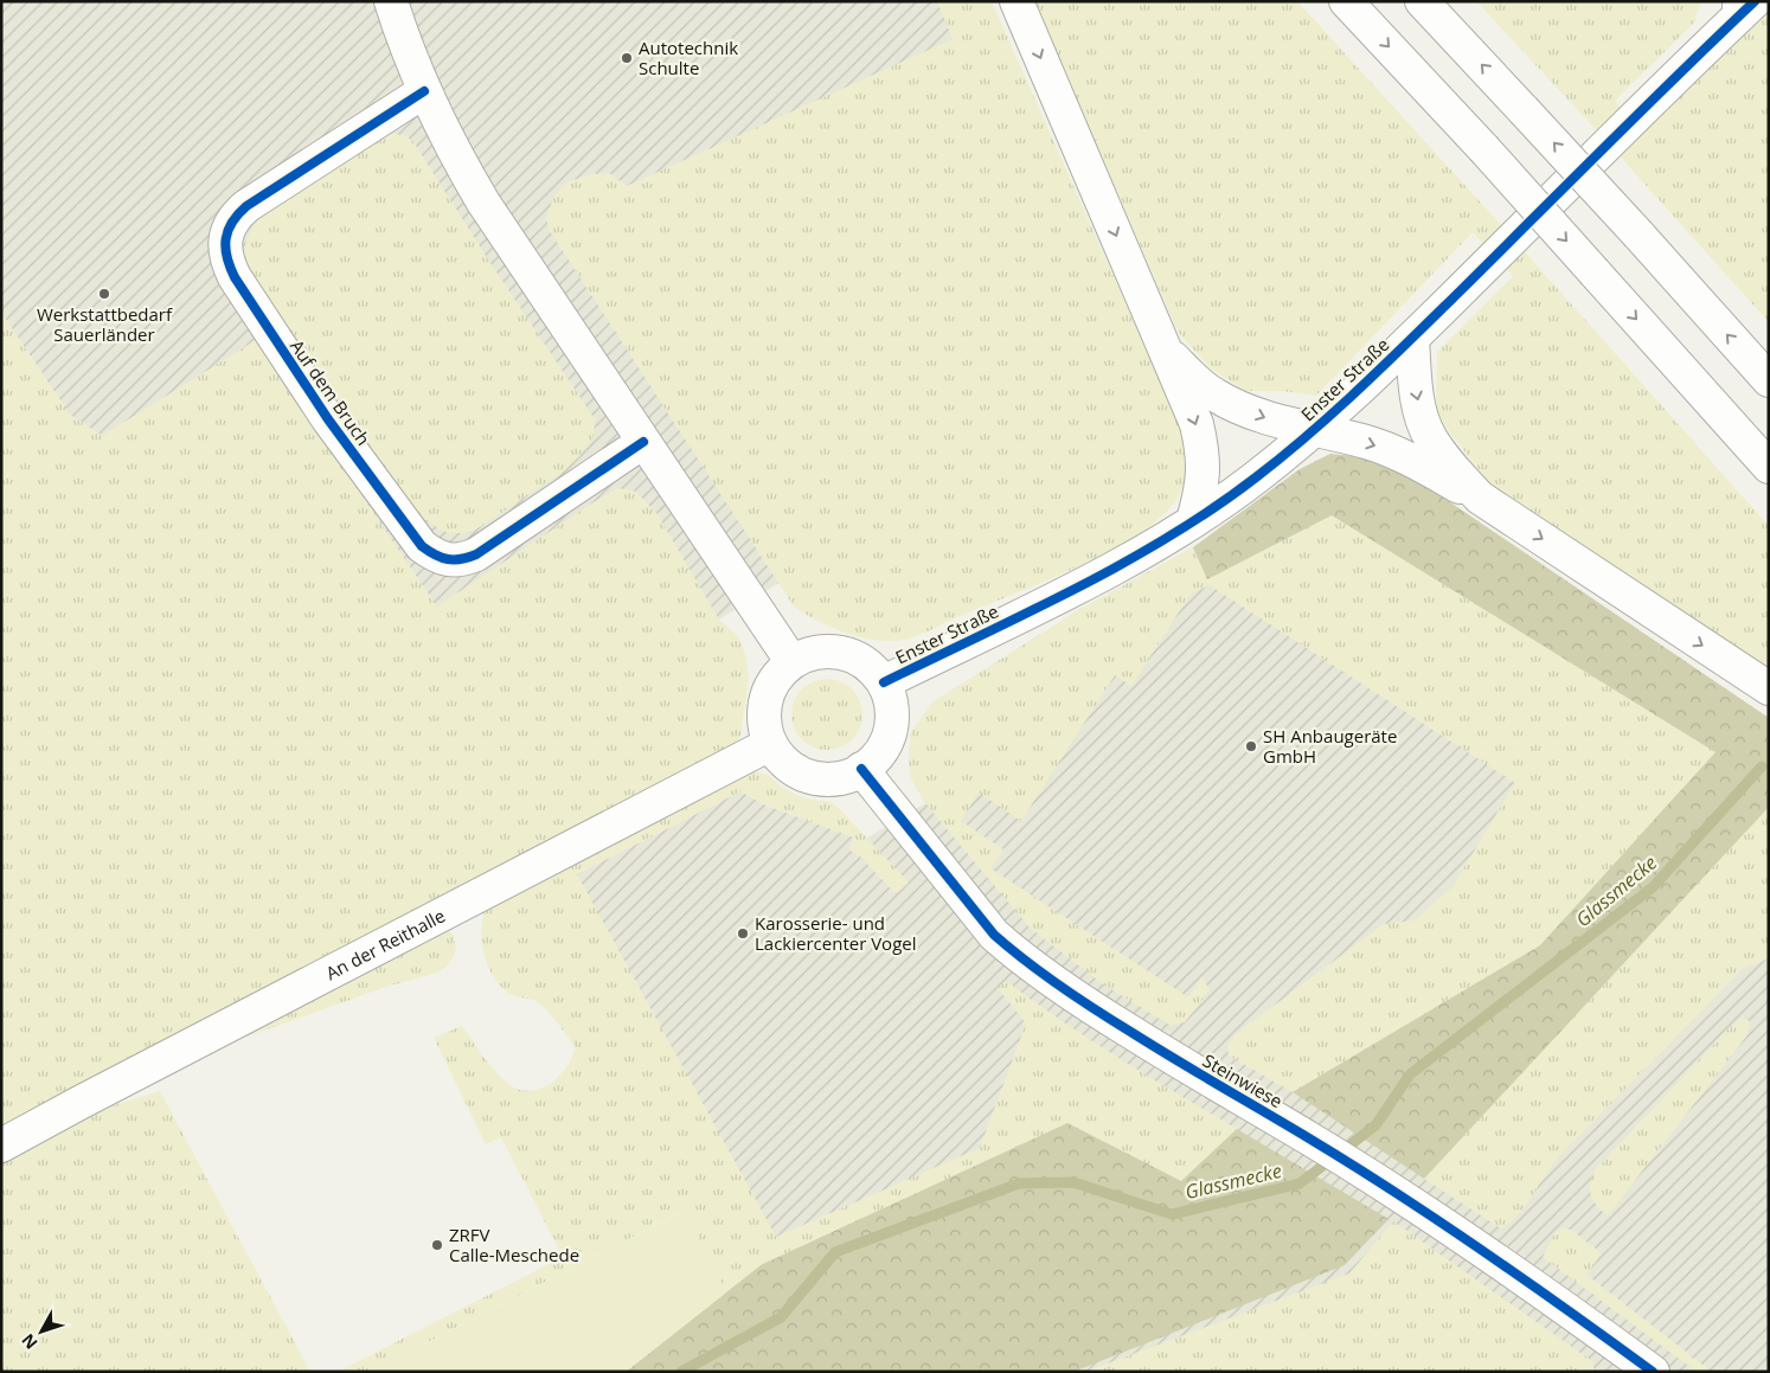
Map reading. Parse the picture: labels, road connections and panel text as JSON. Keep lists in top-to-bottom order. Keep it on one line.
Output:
{"streets":{"main road":["Enster Straße","Auf dem Bruch","An der Reithalle","Steinwiese"]},"crossings":[["Enster Straße","An der Reithalle"],["Enster Straße","Steinwiese"],["An der Reithalle","Steinwiese"]],"water":["Glassmecke"],"places":["Autotechnik Schulte","Werkstattbedarf Sauerländer","SH Anbaugeräte GmbH","Karosserie- und Lackiercenter Vogel","ZRFV Calle-Meschede"],"north":"bottom left"}
